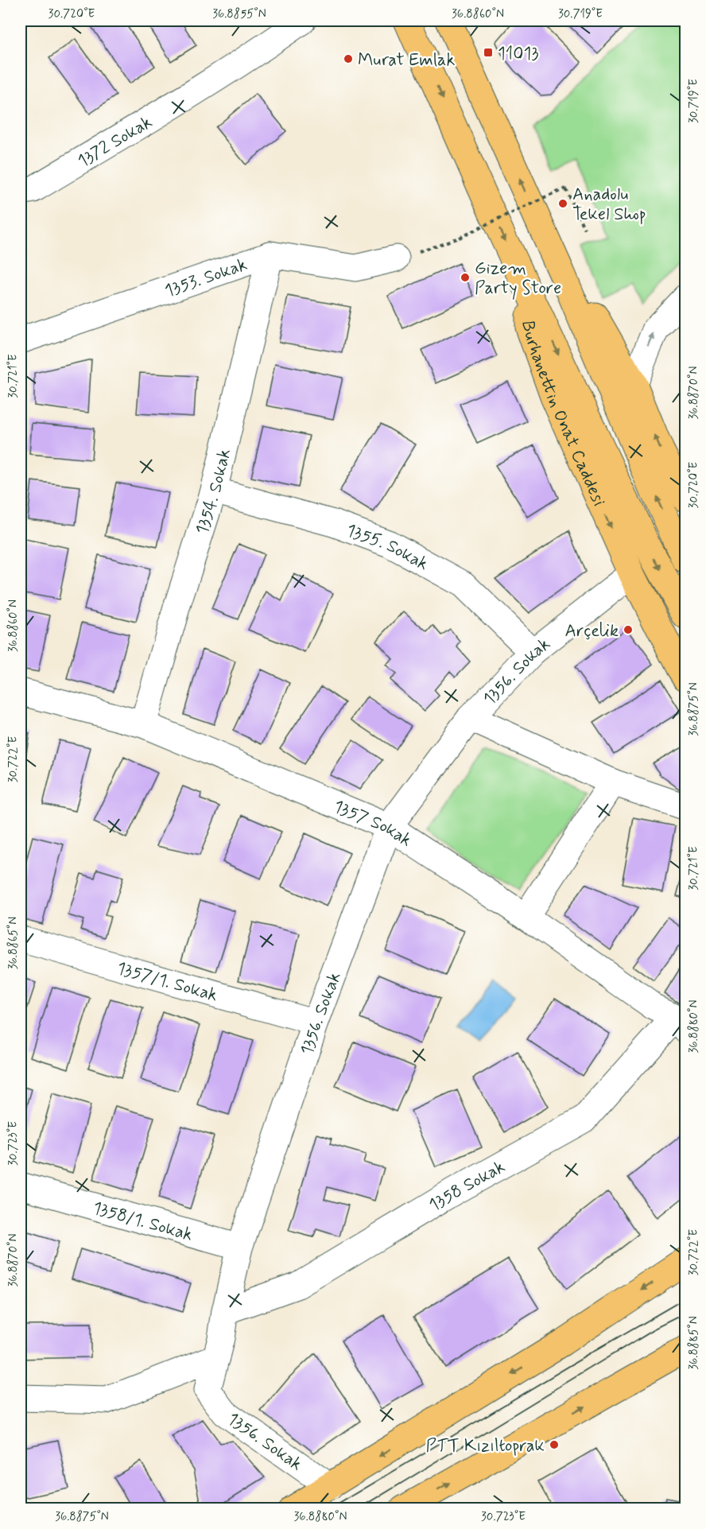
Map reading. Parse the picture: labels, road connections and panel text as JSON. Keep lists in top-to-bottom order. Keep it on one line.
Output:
{"streets":{"main road":["Burhanettin Onat Caddesi"],"street":["1372 Sokak","1353. Sokak","1354. Sokak","1355. Sokak","1356. Sokak","1357 Sokak","1357/1. Sokak","1358 Sokak","1358/1. Sokak"]},"crossings":[["1353. Sokak","1354. Sokak"],["Burhanettin Onat Caddesi","1356. Sokak"],["1354. Sokak","1355. Sokak"],["1354. Sokak","1357 Sokak"],["1355. Sokak","1356. Sokak"],["1356. Sokak","1357 Sokak"],["1356. Sokak","1357/1. Sokak"],["1356. Sokak","1358 Sokak"],["1356. Sokak","1358/1. Sokak"],["1357 Sokak","1358 Sokak"]],"places":{"transit":["11013"],"other":["Murat Emlak","Anadolu Tekel Shop","Gizem Party Store","Arçelik","PTT Kızıltoprak"]},"coordinates":["30.720°E","36.8855°N","36.8860°N","30.719°E","30.721°E","36.8870°N","36.8875°N","30.722°E","36.8865°N","36.8880°N","30.723°E","36.8885°N"]}
